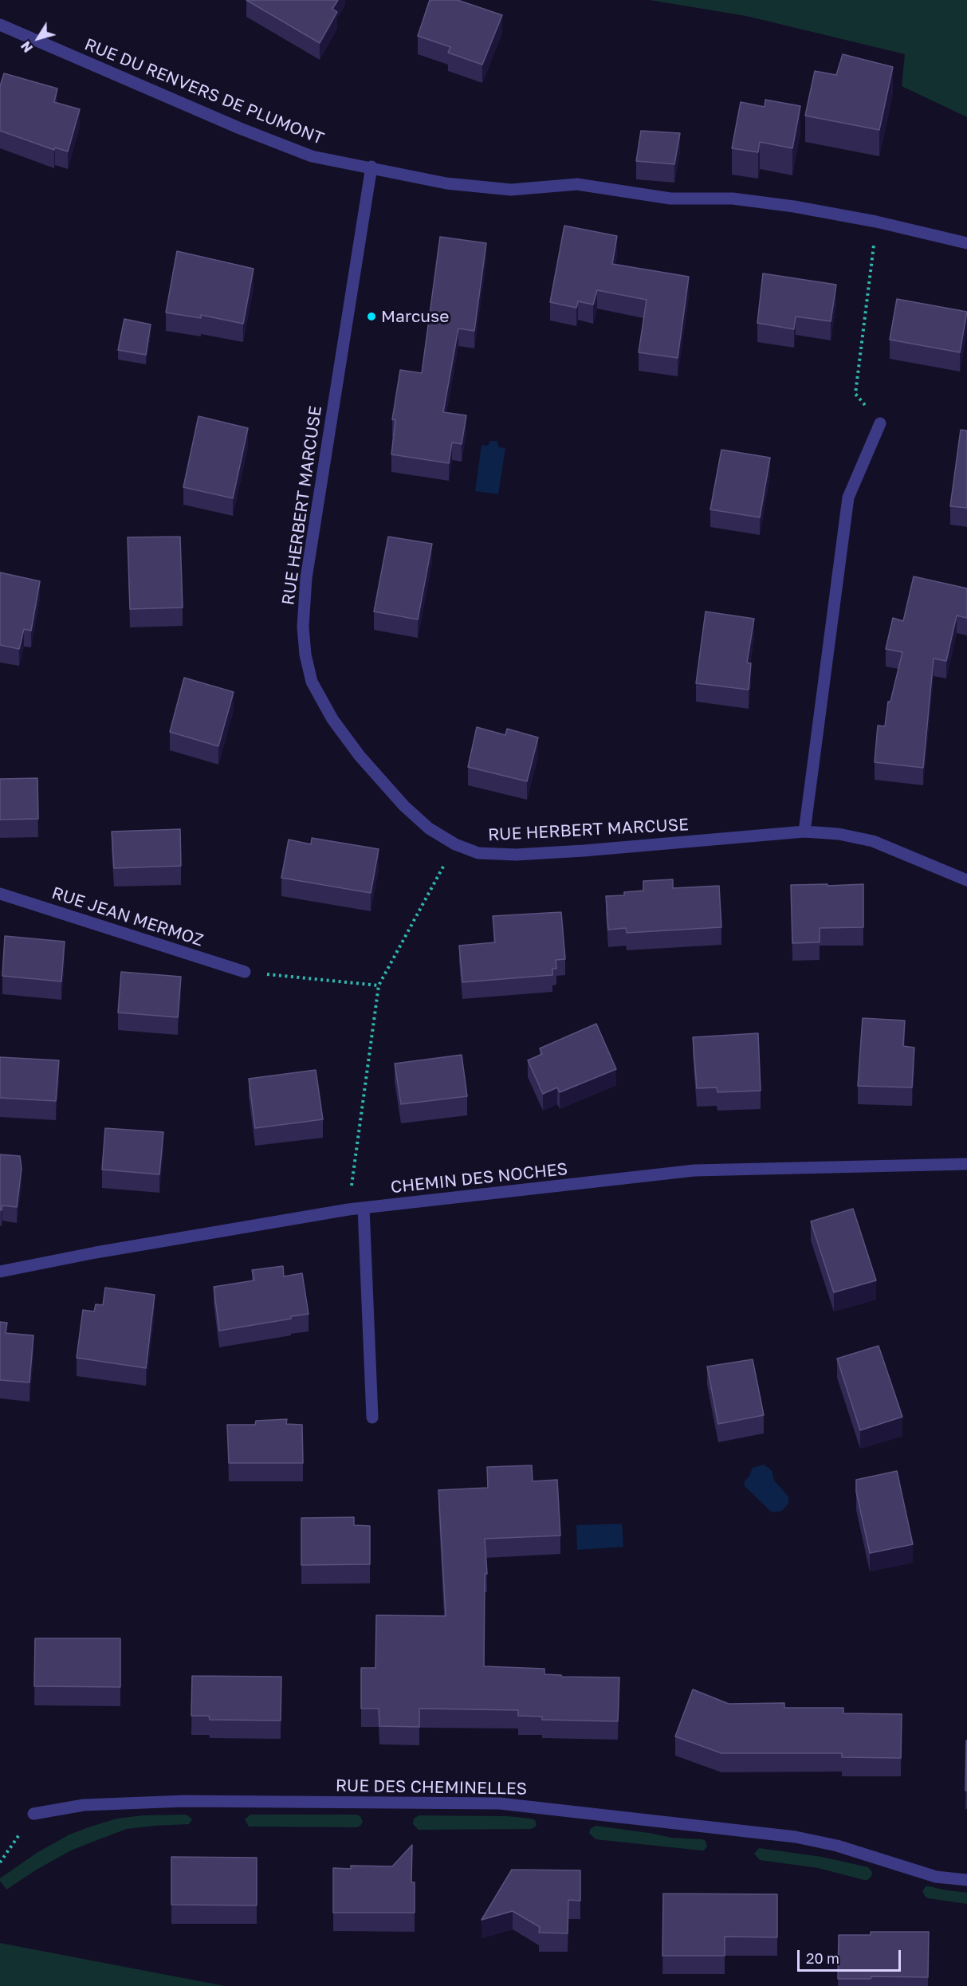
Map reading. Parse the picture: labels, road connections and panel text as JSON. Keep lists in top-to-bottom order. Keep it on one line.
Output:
{"streets":{"street":["RUE DU RENVERS DE PLUMONT","RUE HERBERT MARCUSE","RUE JEAN MERMOZ","CHEMIN DES NOCHES","RUE DES CHEMINELLES"]},"crossings":[["RUE DU RENVERS DE PLUMONT","RUE HERBERT MARCUSE"]],"places":["Marcuse"],"scale_bar":"20 m","north":"bottom left"}
